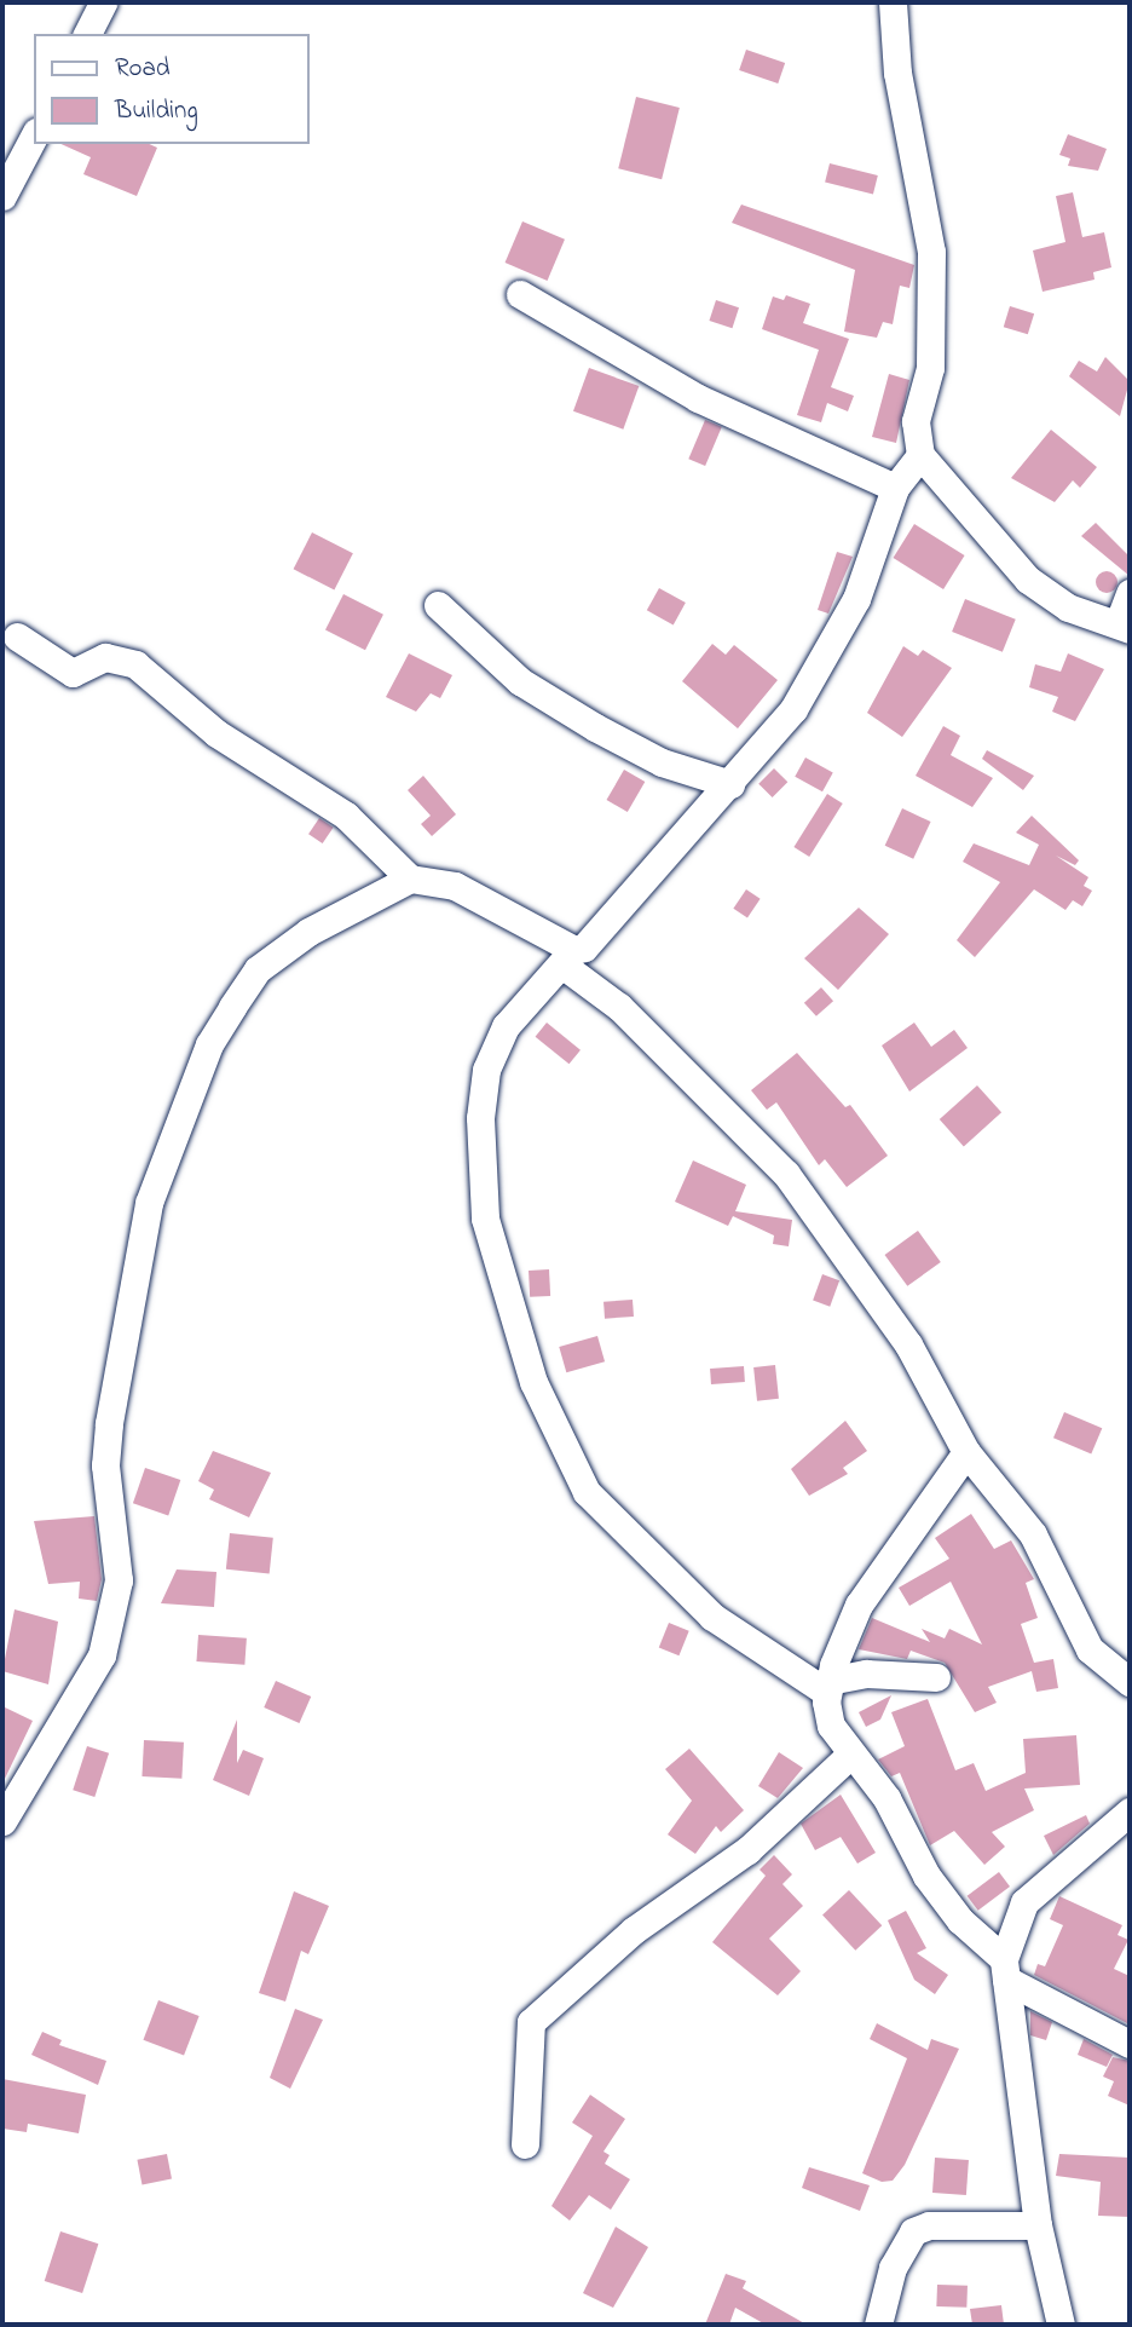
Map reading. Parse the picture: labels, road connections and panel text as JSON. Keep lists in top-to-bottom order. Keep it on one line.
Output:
{"legend":["Road","Building"]}
